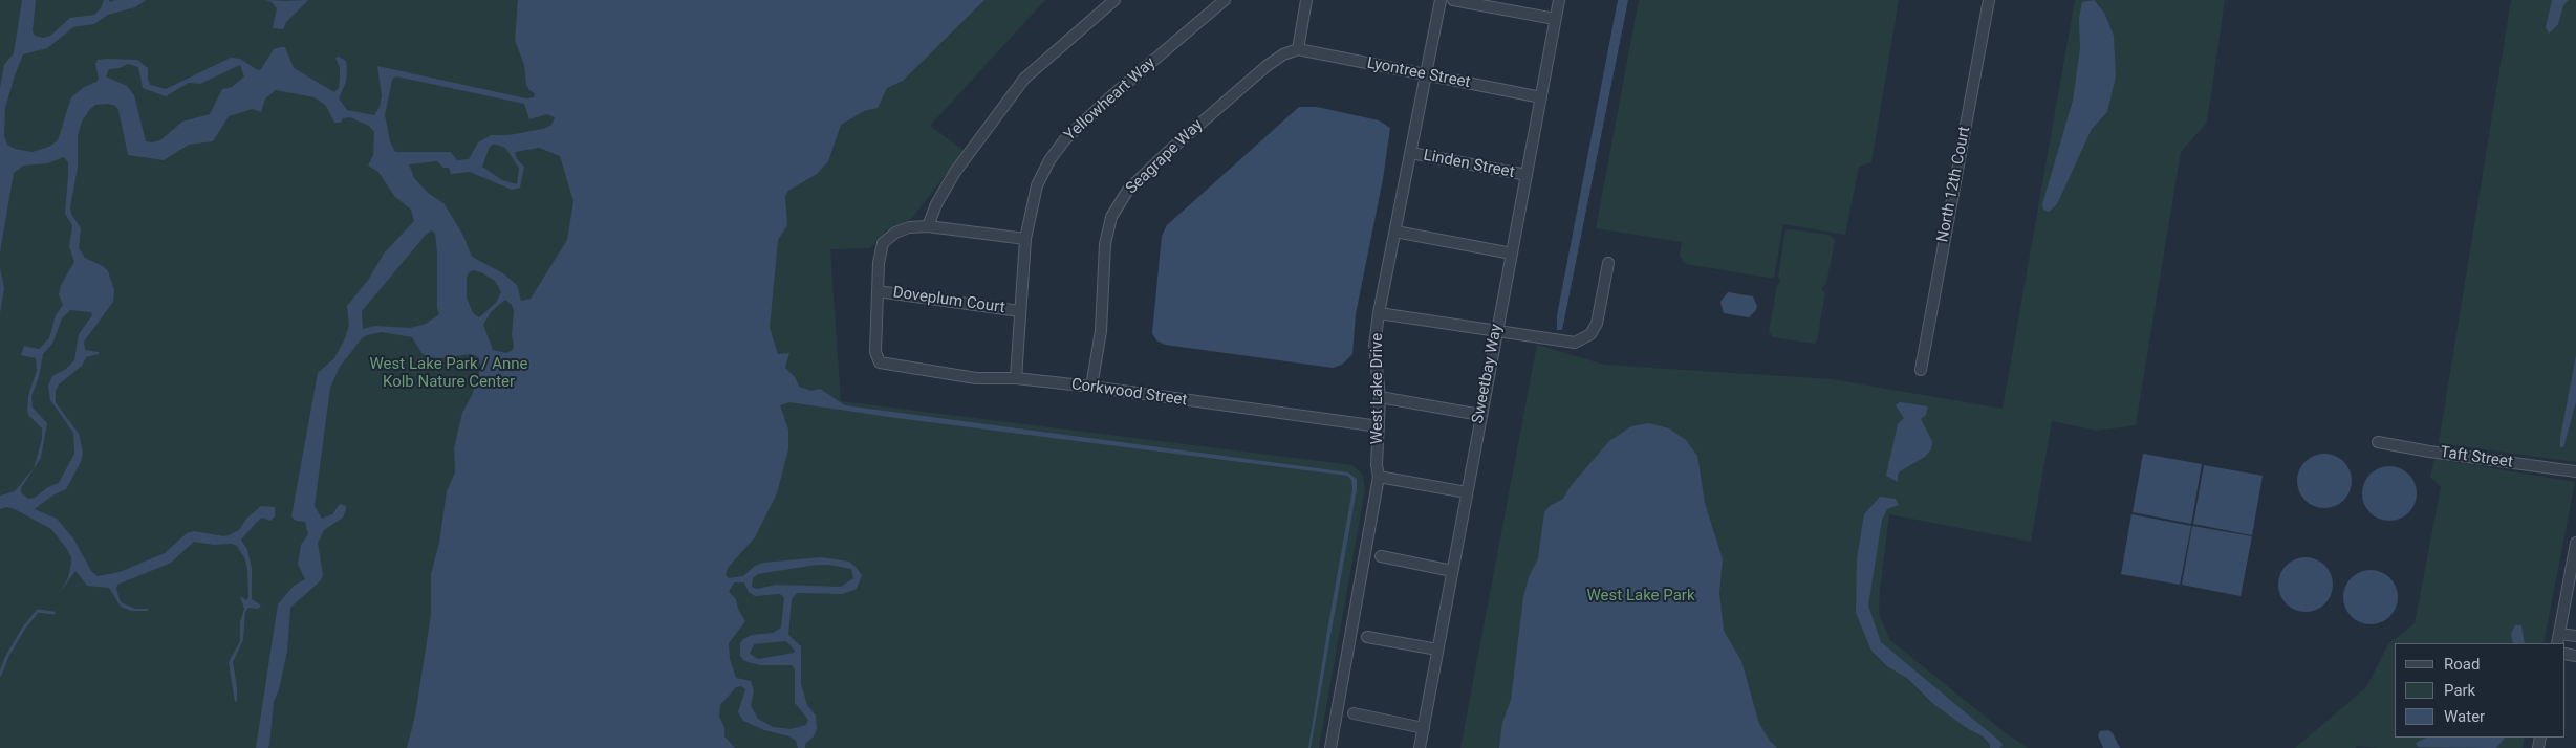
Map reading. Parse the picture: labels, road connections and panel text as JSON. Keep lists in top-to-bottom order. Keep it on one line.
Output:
{"streets":{"street":["Lyontree Street","Yellowheart Way","Seagrape Way","Linden Street","North 12th Court","Doveplum Court","Sweetbay Way","West Lake Drive","Corkwood Street","Taft Street"]},"crossings":[["Lyontree Street","Seagrape Way"],["Lyontree Street","Sweetbay Way"],["Lyontree Street","West Lake Drive"],["Yellowheart Way","Doveplum Court"],["Yellowheart Way","Corkwood Street"],["Seagrape Way","Corkwood Street"],["Linden Street","Sweetbay Way"],["Linden Street","West Lake Drive"],["Doveplum Court","Corkwood Street"],["West Lake Drive","Corkwood Street"]],"parks":["West Lake Park / Anne Kolb Nature Center","West Lake Park"],"legend":["Road","Park","Water"]}
